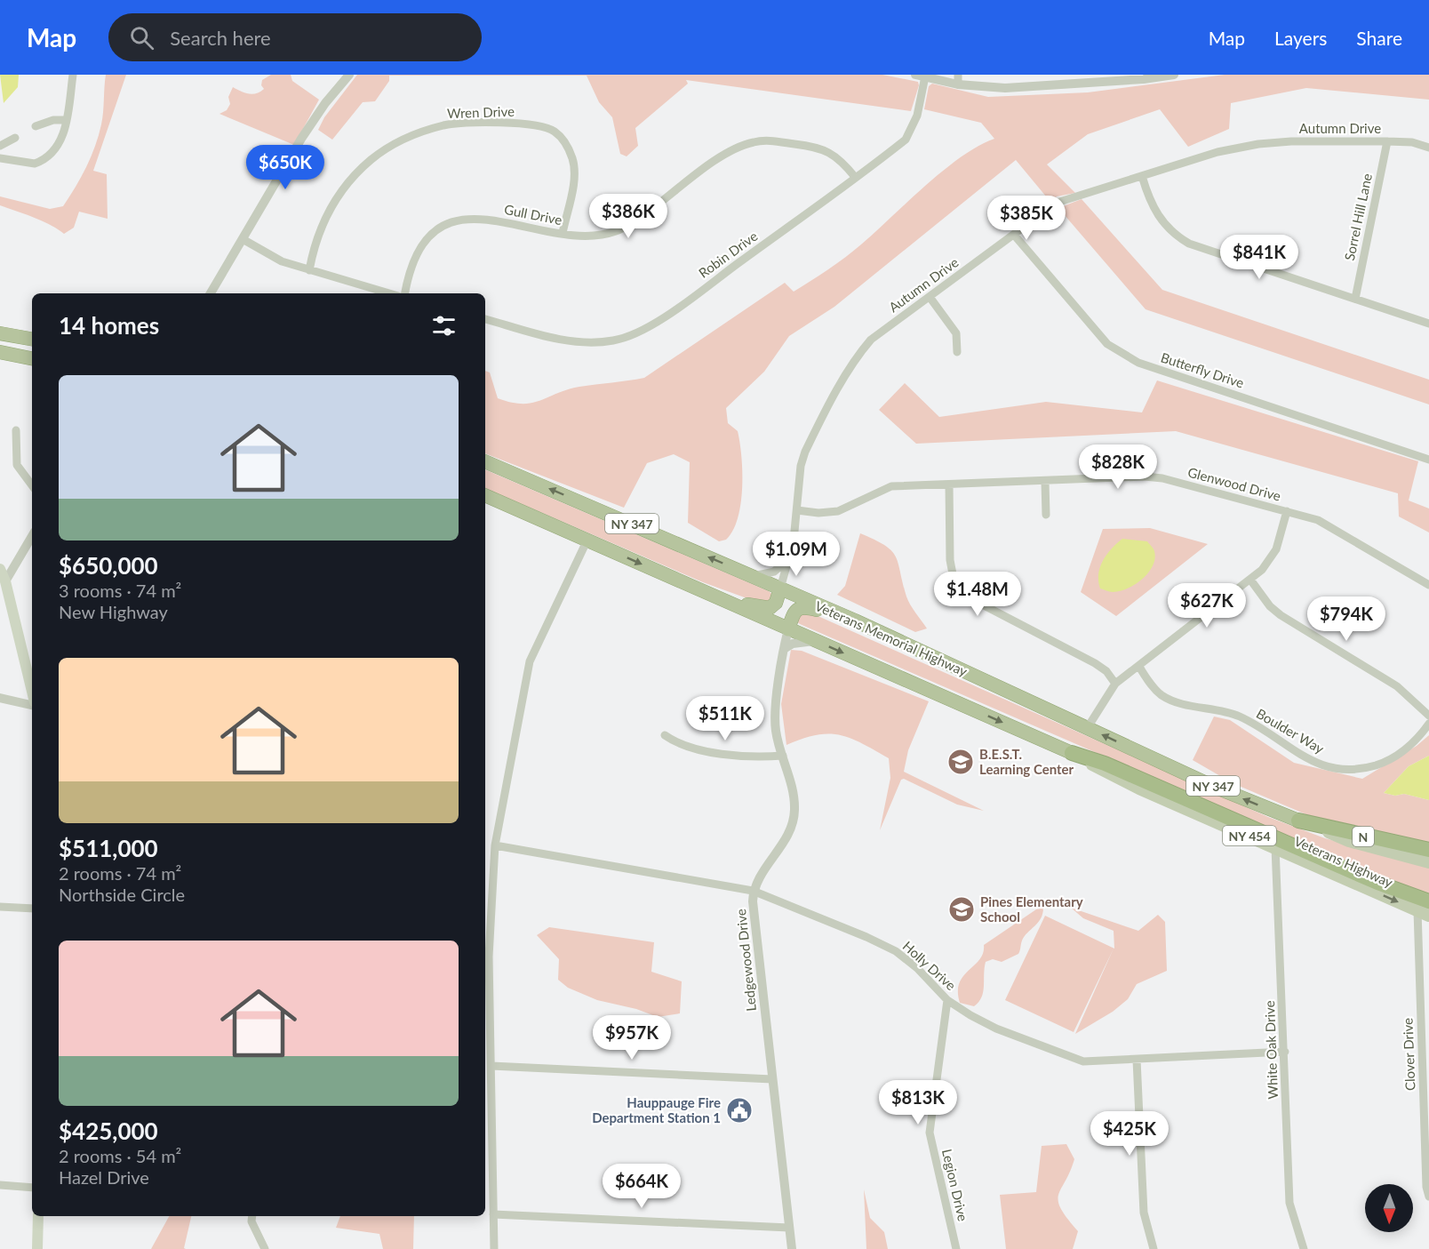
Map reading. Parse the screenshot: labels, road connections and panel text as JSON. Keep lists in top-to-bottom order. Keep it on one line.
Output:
{"streets":{"highway":["NY 347","Veterans Memorial Highway","N"],"main road":["NY 454","Veterans Highway"],"street":["Wren Drive","Autumn Drive","Gull Drive","Sorrel Hill Lane","Robin Drive","Butterfly Drive","Glenwood Drive","Boulder Way","Ledgewood Drive","Holly Drive","White Oak Drive","Clover Drive","Legion Drive"]},"crossings":[["Wren Drive","Gull Drive"],["Autumn Drive","Sorrel Hill Lane"],["Autumn Drive","Butterfly Drive"],["Autumn Drive","Glenwood Drive"],["Autumn Drive","Veterans Memorial Highway"],["Gull Drive","Robin Drive"],["NY 347","Veterans Highway"],["NY 347","Ledgewood Drive"],["Veterans Memorial Highway","N"],["Veterans Memorial Highway","Veterans Highway"],["N","Veterans Highway"],["Veterans Highway","White Oak Drive"],["Veterans Highway","Clover Drive"],["Ledgewood Drive","Holly Drive"],["Holly Drive","White Oak Drive"],["Holly Drive","Legion Drive"]],"places":{"school or university":["B.E.S.T. Learning Center","Pines Elementary School"],"public building":["Hauppauge Fire Department Station 1"]},"north":"bottom","page":{"header":"Map","search":"Search here","nav":["Map","Layers","Share"],"price":["$650K","$386K","$385K","$841K","$828K","$1.09M","$1.48M","$627K","$794K","$511K","$957K","$813K","$425K","$664K"],"heading":"14 homes","list":[{"name":"$650,000","note":"3 rooms · 74 m² · New Highway"},{"name":"$511,000","note":"2 rooms · 74 m² · Northside Circle"},{"name":"$425,000","note":"2 rooms · 54 m² · Hazel Drive"}]}}
